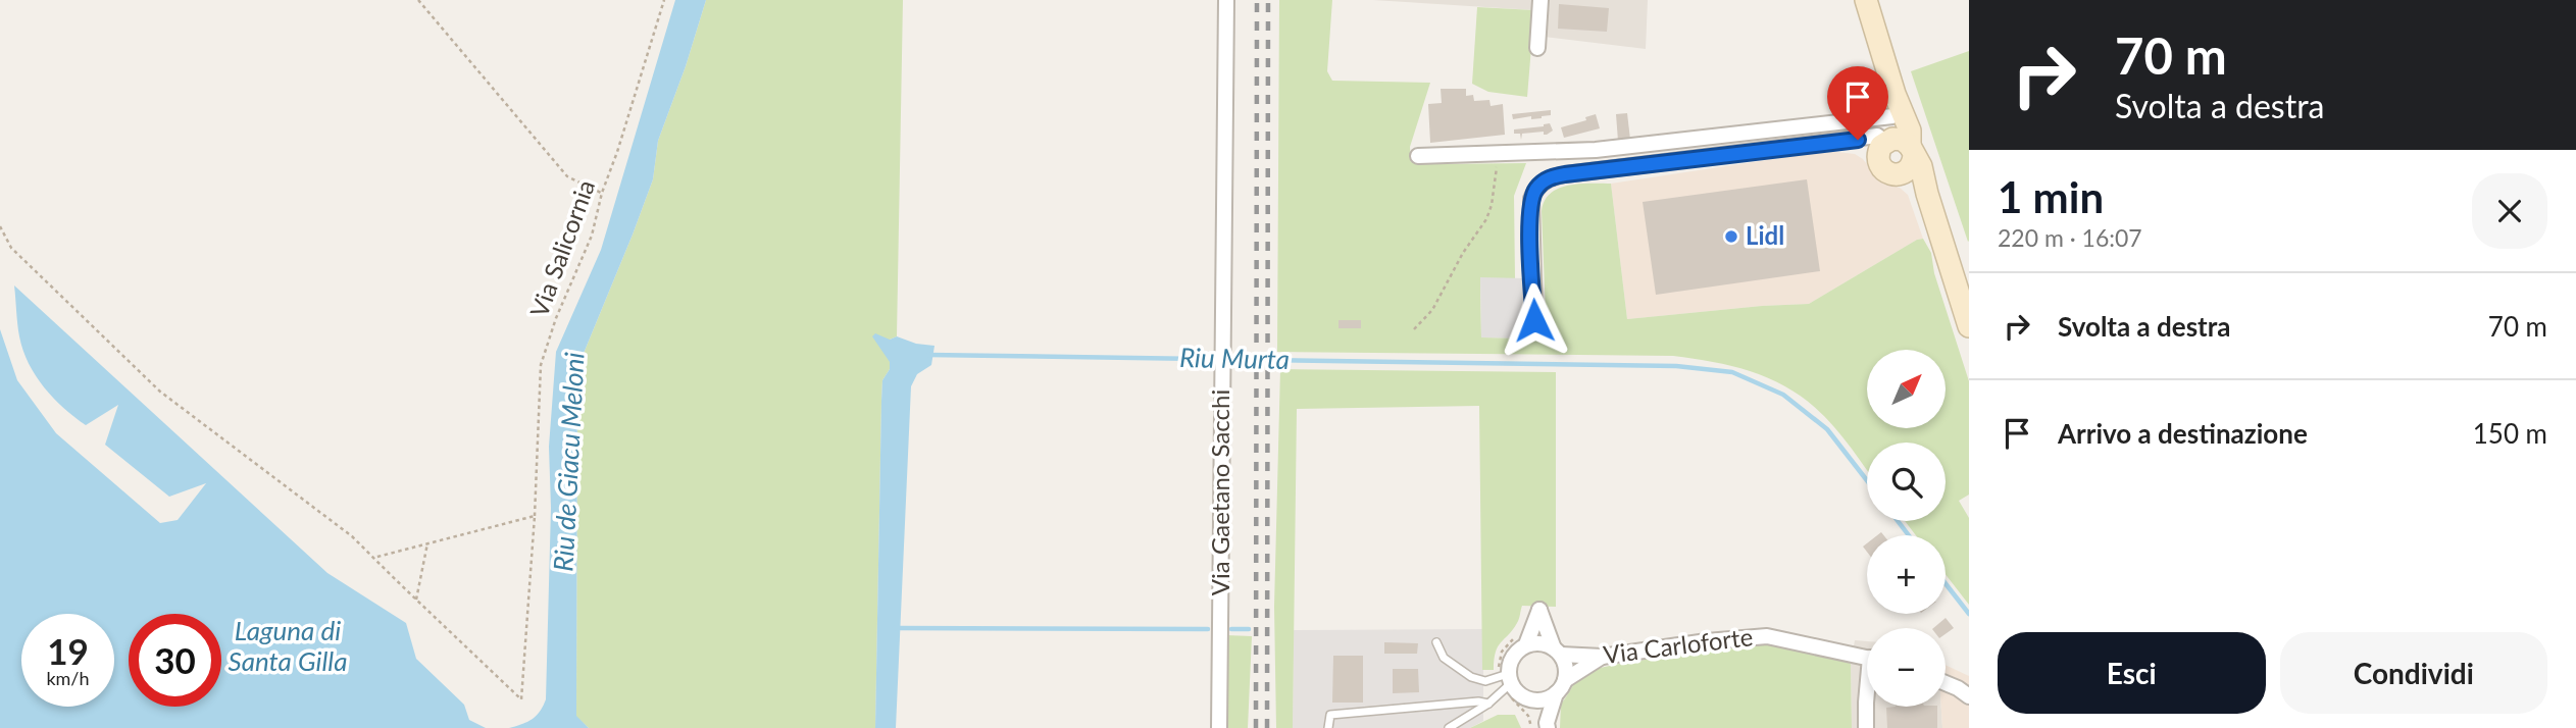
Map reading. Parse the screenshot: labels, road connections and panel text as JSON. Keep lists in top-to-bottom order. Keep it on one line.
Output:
{"streets":{"street":["Via Gaetano Sacchi","Via Carloforte"],"path":["Via Salicornia"]},"water":["Riu Murta","Riu de Giacu Meloni","Laguna di Santa Gilla"],"places":["Lidl"],"north":"top right","page":{"turn":["70 m","Svolta a destra"],"heading":["1 min","220 m · 16:07"],"list":[{"name":"Svolta a destra","value":"70 m"},{"name":"Arrivo a destinazione","value":"150 m"}],"map_buttons":["+","−"],"speed":"19 km/h","limit":"30","buttons":["Esci","Condividi"]}}
